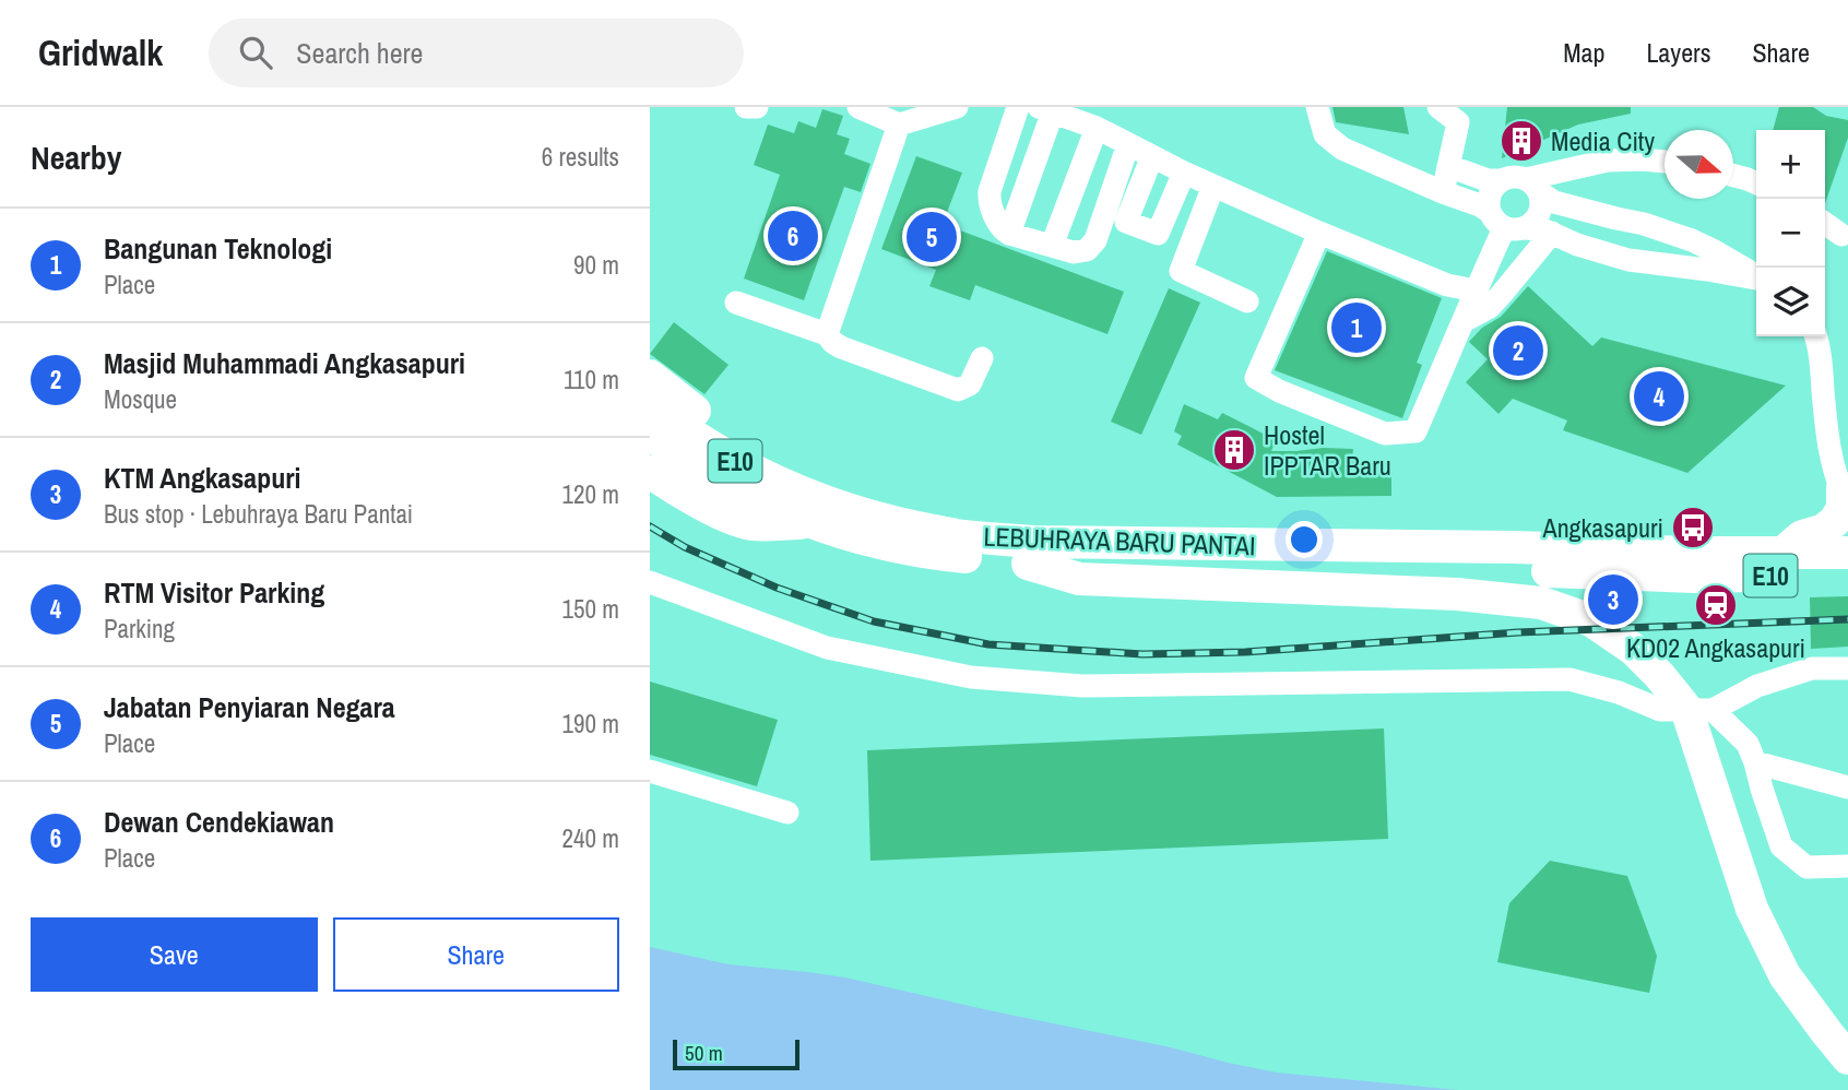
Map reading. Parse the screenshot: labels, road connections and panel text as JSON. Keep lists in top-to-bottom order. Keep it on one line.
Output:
{"streets":{"highway":["E10","LEBUHRAYA BARU PANTAI"]},"places":{"building":["Media City","Hostel IPPTAR Baru"],"bus stop":["Angkasapuri"],"station":["KD02 Angkasapuri"]},"scale_bar":"50 m","north":"right","page":{"header":"Gridwalk","search":"Search here","nav":["Map","Layers","Share"],"heading":["Nearby","6 results"],"map_buttons":["+","−"],"list":[{"mark":"1","name":"Bangunan Teknologi","note":"Place","value":"90 m"},{"mark":"2","name":"Masjid Muhammadi Angkasapuri","note":"Mosque","value":"110 m"},{"mark":"3","name":"KTM Angkasapuri","note":"Bus stop · Lebuhraya Baru Pantai","value":"120 m"},{"mark":"4","name":"RTM Visitor Parking","note":"Parking","value":"150 m"},{"mark":"5","name":"Jabatan Penyiaran Negara","note":"Place","value":"190 m"},{"mark":"6","name":"Dewan Cendekiawan","note":"Place","value":"240 m"}],"pins":["6","5","1","2","4","3"],"buttons":["Save","Share"],"scale":"50 m"}}
